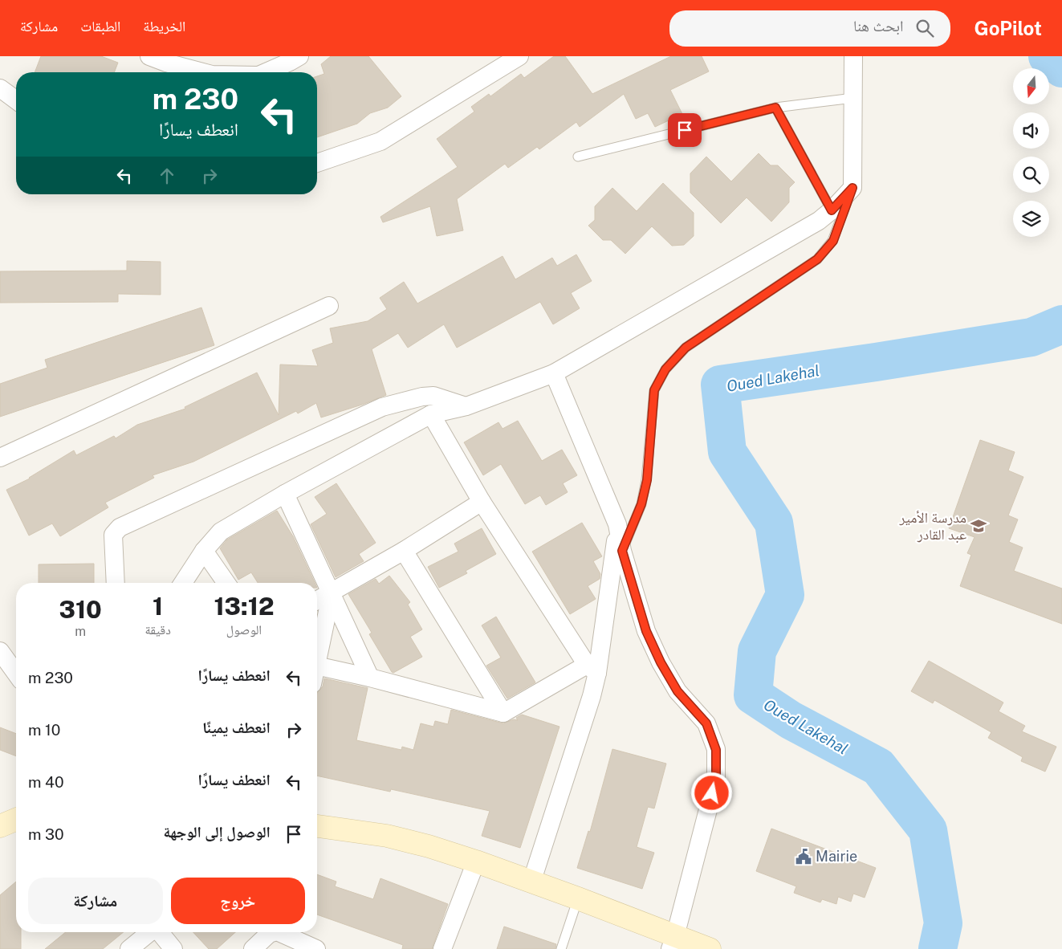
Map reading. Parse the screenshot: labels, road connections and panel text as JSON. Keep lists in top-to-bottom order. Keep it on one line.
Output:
{"water":["Oued Lakehal"],"places":{"school or university":["مدرسة الأمير عبد القادر"],"public building":["Mairie"]},"north":"bottom","page":{"header":"GoPilot","search":"ابحث هنا","nav":["الخريطة","الطبقات","مشاركة"],"turn":["230 m","انعطف يسارًا"],"eta":["13:12","الوصول","1","دقيقة","310","m"],"list":[{"name":"انعطف يسارًا","value":"230 m"},{"name":"انعطف يمينًا","value":"10 m"},{"name":"انعطف يسارًا","value":"40 m"},{"name":"الوصول إلى الوجهة","value":"30 m"}],"buttons":["خروج","مشاركة"]}}
